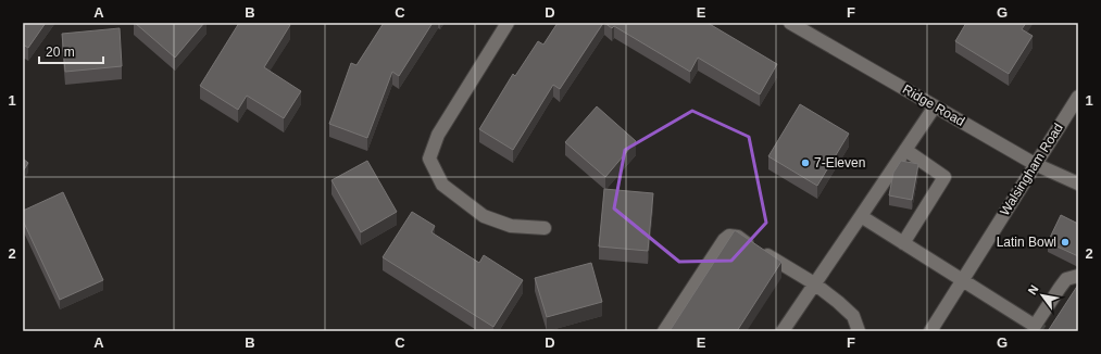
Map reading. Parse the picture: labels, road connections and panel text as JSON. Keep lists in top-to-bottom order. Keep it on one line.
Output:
{"streets":{"street":["Ridge Road","Walsingham Road"]},"crossings":[["Ridge Road","Walsingham Road"]],"places":["7-Eleven","Latin Bowl"],"scale_bar":"20 m","north":"top left","grid":{"columns":["A","B","C","D","E","F","G"],"rows":["1","2"]}}
